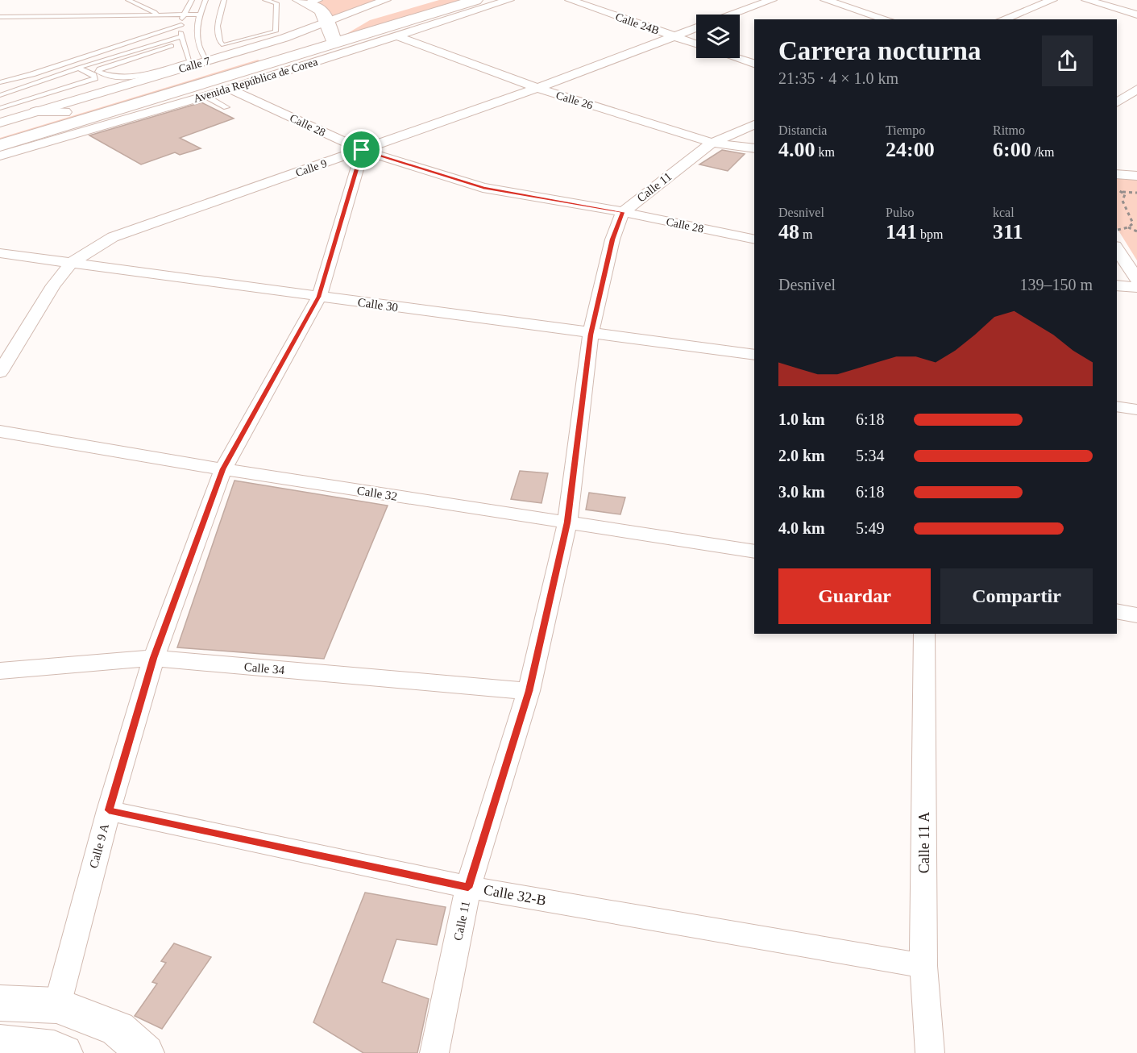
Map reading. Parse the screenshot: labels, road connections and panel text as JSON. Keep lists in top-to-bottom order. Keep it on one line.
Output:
{"streets":{"main road":["Avenida República de Corea"],"street":["Calle 24B","Calle 7","Calle 26","Calle 28","Calle 9","Calle 11","Calle 30","Calle 32","Calle 34","Calle 11 A","Calle 9 A","Calle 32-B"]},"crossings":[["Calle 24B","Calle 9"],["Calle 7","Avenida República de Corea"],["Avenida República de Corea","Calle 26"],["Avenida República de Corea","Calle 28"],["Calle 26","Calle 9"],["Calle 26","Calle 11"],["Calle 28","Calle 9"],["Calle 28","Calle 11"],["Calle 28","Calle 9 A"],["Calle 9","Calle 30"],["Calle 9","Calle 9 A"],["Calle 11","Calle 30"],["Calle 11","Calle 32"],["Calle 11","Calle 34"],["Calle 11","Calle 32-B"],["Calle 30","Calle 9 A"],["Calle 32","Calle 9 A"],["Calle 34","Calle 9 A"],["Calle 11 A","Calle 32-B"],["Calle 9 A","Calle 32-B"]],"page":{"heading":["Carrera nocturna","21:35 · 4 × 1.0 km"],"stats":[["Distancia","4.00 km"],["Tiempo","24:00"],["Ritmo","6:00 /km"],["Desnivel","48 m"],["Pulso","141 bpm"],["kcal","311"]],"chart":["Desnivel","139–150 m"],"list":[{"name":"1.0 km","note":"6:18"},{"name":"2.0 km","note":"5:34"},{"name":"3.0 km","note":"6:18"},{"name":"4.0 km","note":"5:49"}],"buttons":["Guardar","Compartir"]}}
